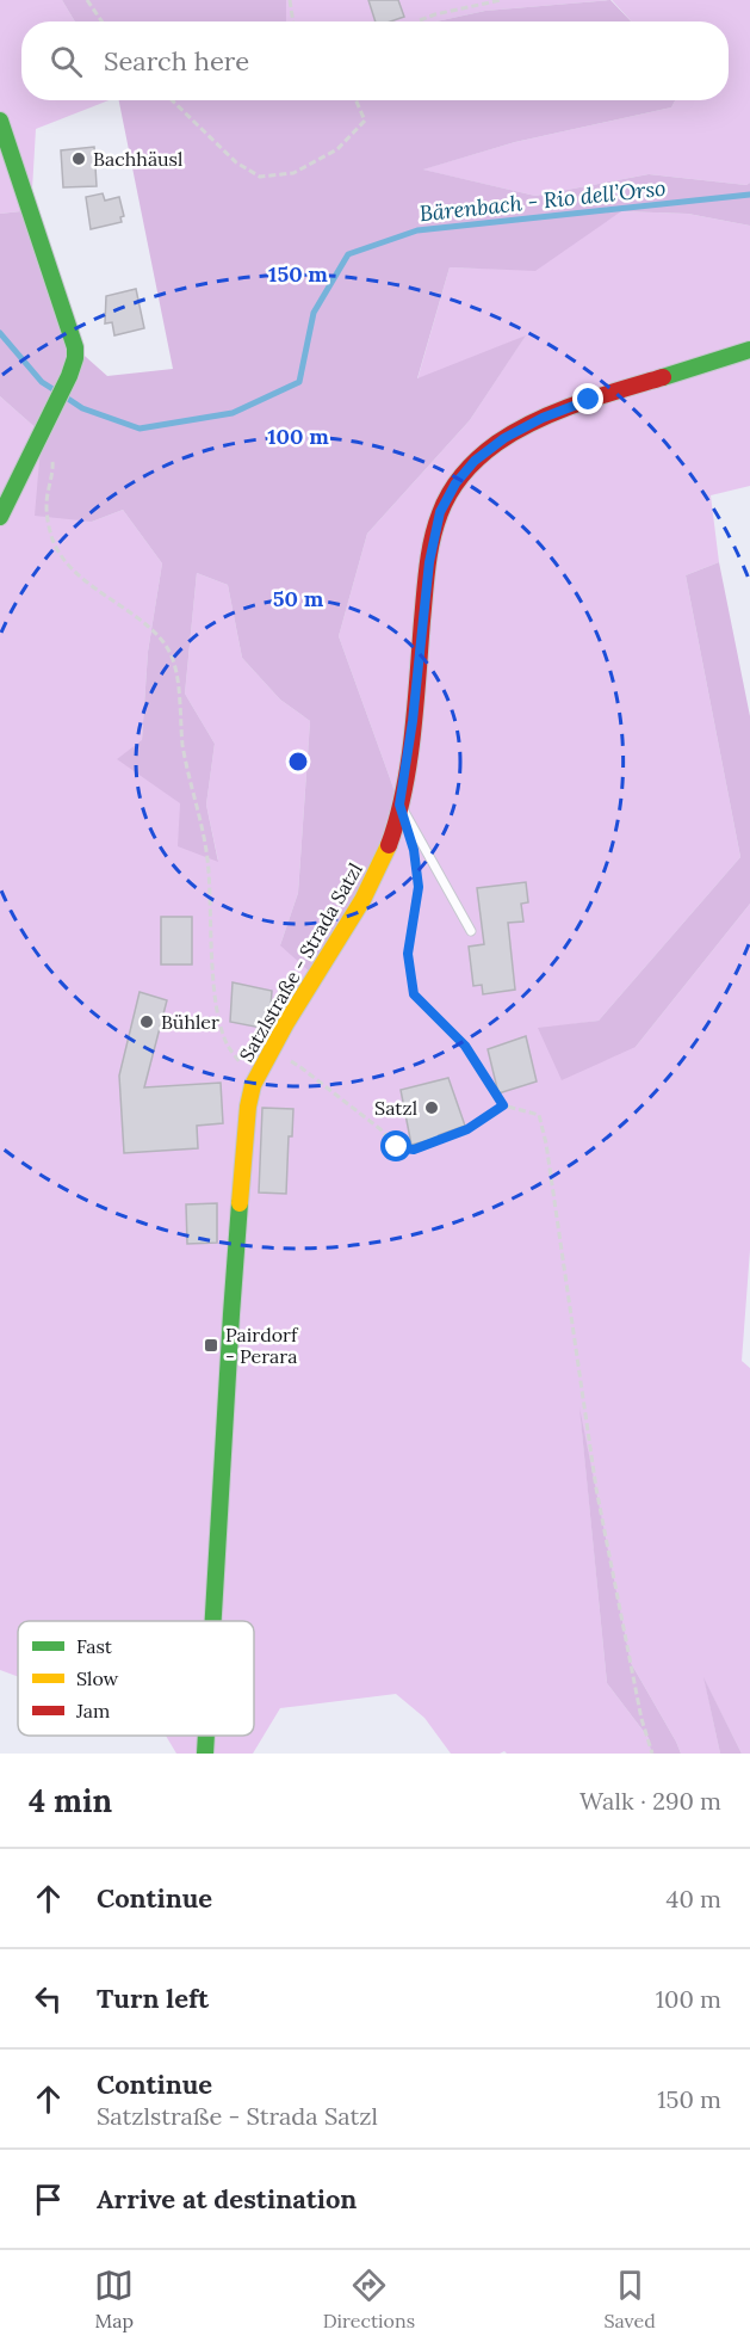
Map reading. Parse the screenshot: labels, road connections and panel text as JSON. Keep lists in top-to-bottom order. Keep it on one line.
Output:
{"streets":{"street":["Satzlstraße - Strada Satzl"]},"water":["Bärenbach - Rio dell’Orso"],"places":{"other":["Bachhäusl","Bühler","Satzl"],"transit":["Pairdorf - Perara"]},"legend":["Fast","Slow","Jam"],"page":{"search":"Search here","heading":["4 min","Walk · 290 m"],"list":[["Continue","40 m"],["Turn left","100 m"],["Continue","Satzlstraße - Strada Satzl","150 m"],"Arrive at destination"],"nav":["Map","Directions","Saved"]},"rings":["150 m","100 m","50 m"]}
